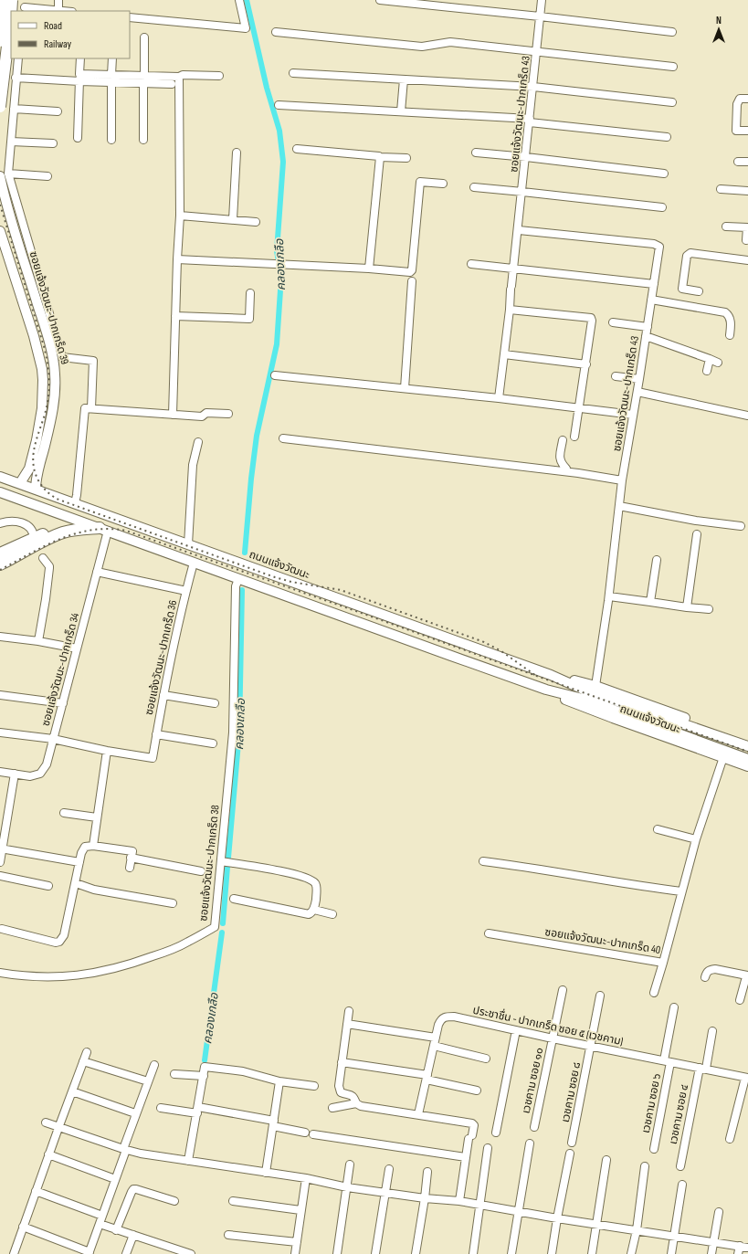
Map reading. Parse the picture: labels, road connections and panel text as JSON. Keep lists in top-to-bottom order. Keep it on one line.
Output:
{"streets":{"main road":["ซอยแจ้งวัฒนะ-ปากเกร็ด 39","ถนนแจ้งวัฒนะ"],"street":["ซอยแจ้งวัฒนะ-ปากเกร็ด 43","ซอยแจ้งวัฒนะ-ปากเกร็ด 36","ซอยแจ้งวัฒนะ-ปากเกร็ด 34","ซอยแจ้งวัฒนะ-ปากเกร็ด 38","ซอยแจ้งวัฒนะ-ปากเกร็ด 40","ประชาชื่น - ปากเกร็ด ซอย ๕ (เวชคาม)","เวชคาม ซอย ๑๐","เวชคาม ซอย ๘","เวชคาม ซอย ๖","เวชคาม ซอย ๔"]},"crossings":[["ซอยแจ้งวัฒนะ-ปากเกร็ด 43","ถนนแจ้งวัฒนะ"],["ซอยแจ้งวัฒนะ-ปากเกร็ด 39","ถนนแจ้งวัฒนะ"],["ถนนแจ้งวัฒนะ","ซอยแจ้งวัฒนะ-ปากเกร็ด 36"],["ถนนแจ้งวัฒนะ","ซอยแจ้งวัฒนะ-ปากเกร็ด 34"],["ถนนแจ้งวัฒนะ","ซอยแจ้งวัฒนะ-ปากเกร็ด 38"],["ถนนแจ้งวัฒนะ","ซอยแจ้งวัฒนะ-ปากเกร็ด 40"],["ประชาชื่น - ปากเกร็ด ซอย ๕ (เวชคาม)","เวชคาม ซอย ๑๐"],["ประชาชื่น - ปากเกร็ด ซอย ๕ (เวชคาม)","เวชคาม ซอย ๘"],["ประชาชื่น - ปากเกร็ด ซอย ๕ (เวชคาม)","เวชคาม ซอย ๖"],["ประชาชื่น - ปากเกร็ด ซอย ๕ (เวชคาม)","เวชคาม ซอย ๔"]],"water":["คลองเกลือ"],"legend":["Road","Railway"],"north":"top"}
